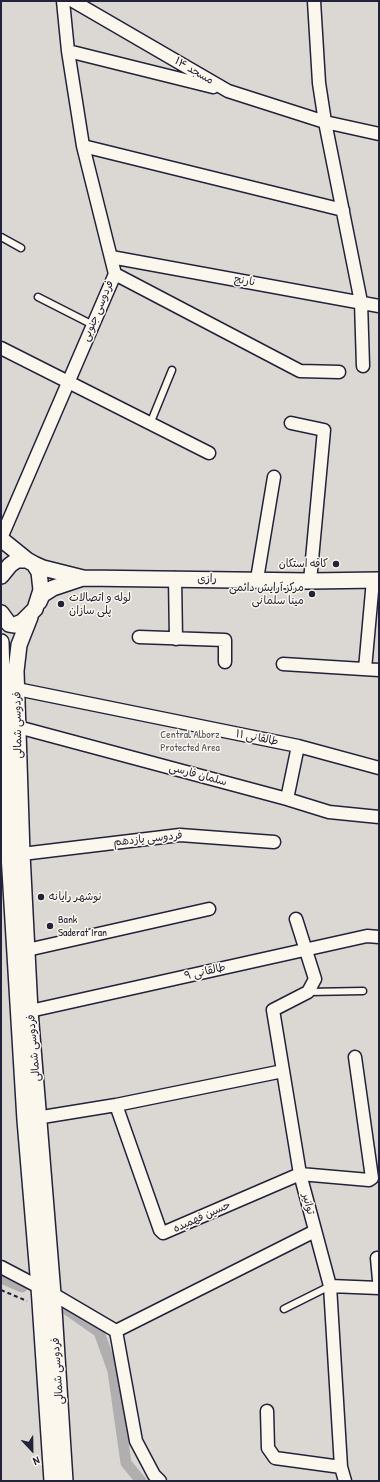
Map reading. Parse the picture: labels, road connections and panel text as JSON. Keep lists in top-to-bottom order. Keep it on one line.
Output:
{"streets":{"street":["مسجد ۱۴","نارنج","فردوسی جنوبی","رازی","فردوسی شمالی","طالقانی ۱۱","سلمان فارسی","فردوسی یازدهم","طالقانی ۹","توانیر","حسین فهمیده"]},"crossings":[["نارنج","فردوسی جنوبی"],["فردوسی شمالی","طالقانی ۱۱"],["فردوسی شمالی","سلمان فارسی"],["فردوسی شمالی","فردوسی یازدهم"],["فردوسی شمالی","طالقانی ۹"],["توانیر","حسین فهمیده"]],"parks":["Central Alborz Protected Area"],"places":["کافه استکان","مرکز آرایش دائمی مینا سلمانی","لوله و اتصالات پلی سازان","نوشهر رایانه","Bank Saderat Iran"],"north":"bottom"}
